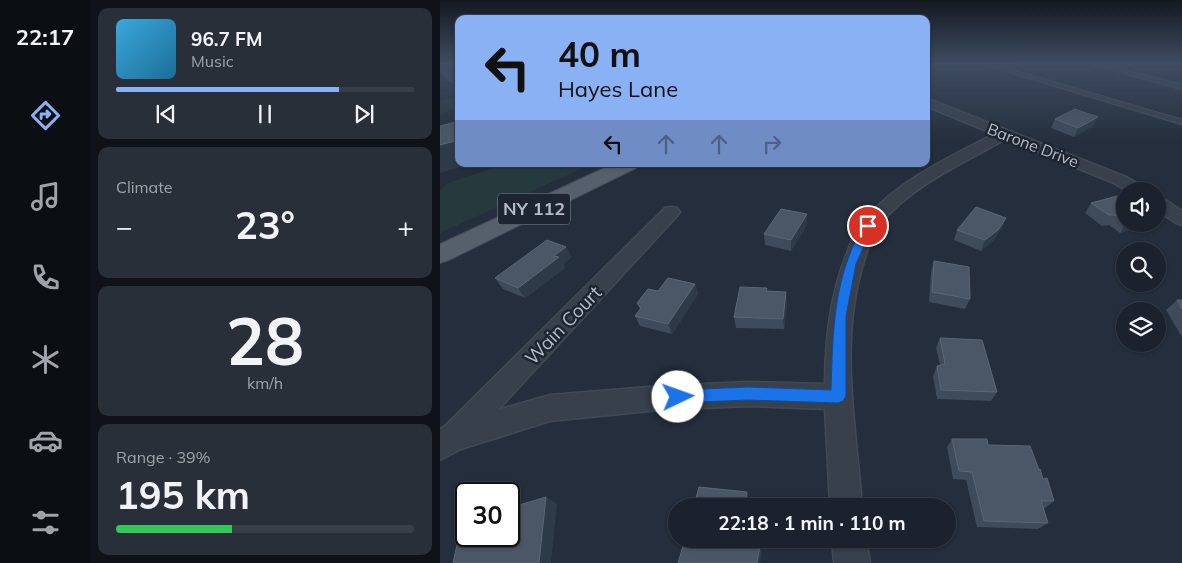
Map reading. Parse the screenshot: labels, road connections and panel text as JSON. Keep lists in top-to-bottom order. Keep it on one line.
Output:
{"streets":{"main road":["NY 112"],"street":["Barone Drive","Wain Court"]},"page":{"tabs":"22:17","turn":["40 m","Hayes Lane"],"song":["96.7 FM","Music"],"tile":["Climate",["28","km/h"],["Range · 39%","195 km"]],"heat":["−","23°","+"],"limit":"30","trip":"22:18 · 1 min · 110 m"}}
